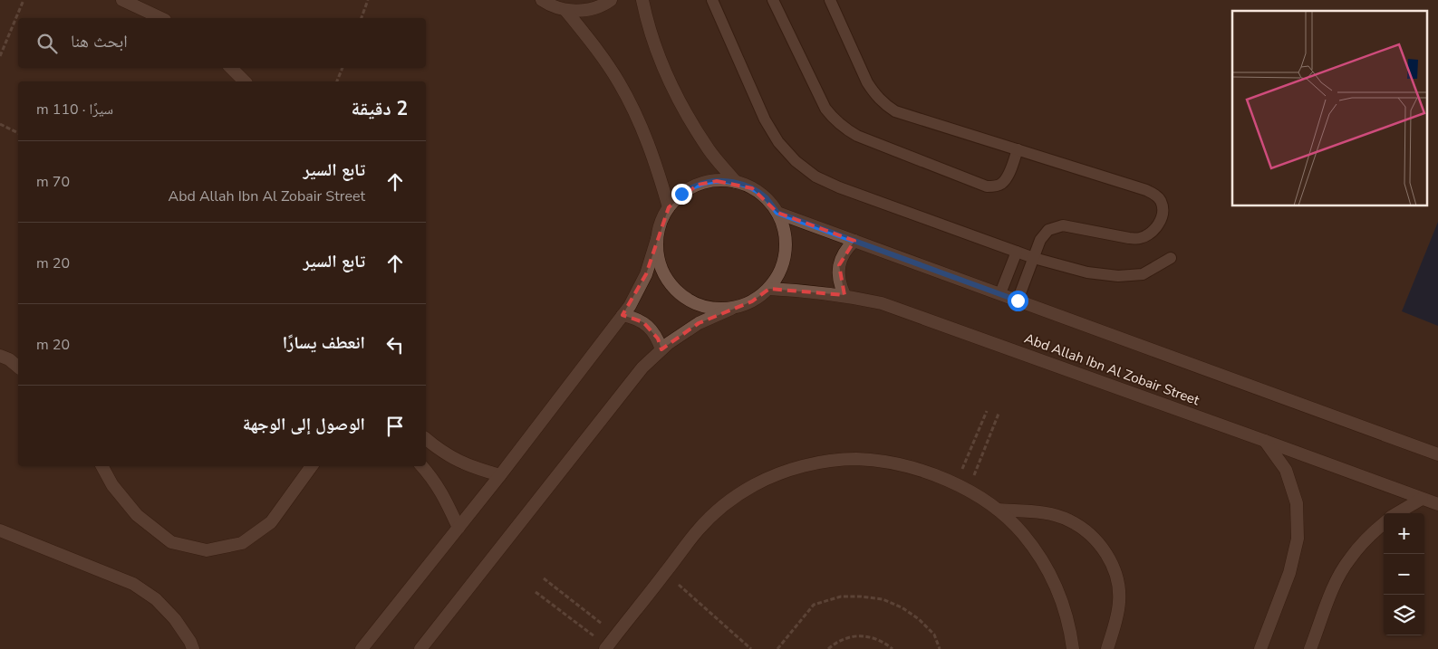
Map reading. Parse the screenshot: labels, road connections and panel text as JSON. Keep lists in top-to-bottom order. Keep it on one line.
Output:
{"streets":{"street":["Abd Allah Ibn Al Zobair Street"]},"page":{"search":"ابحث هنا","heading":["2 دقيقة","سيرًا · 110 m"],"list":[["تابع السير","Abd Allah Ibn Al Zobair Street","70 m"],["تابع السير","20 m"],["انعطف يسارًا","20 m"],"الوصول إلى الوجهة"],"map_buttons":["+","−"]}}
